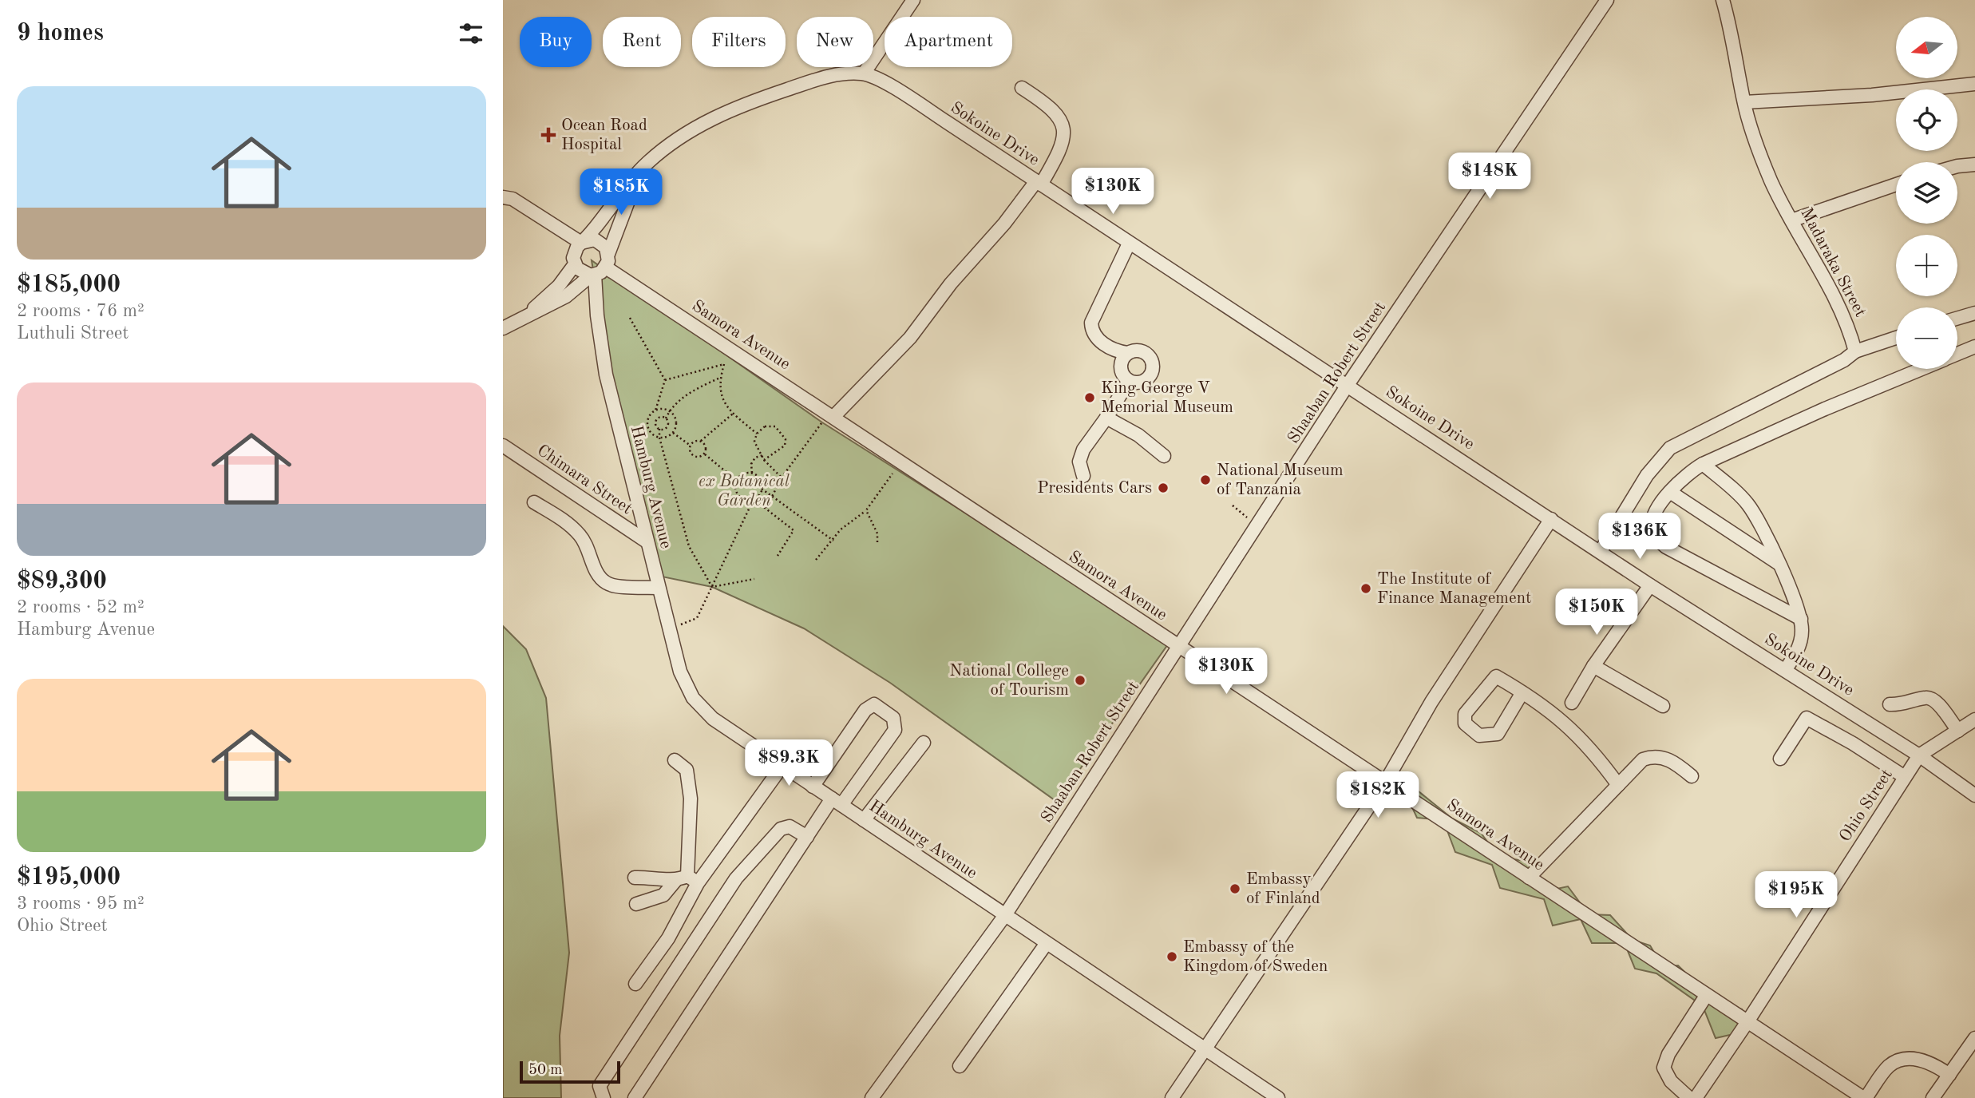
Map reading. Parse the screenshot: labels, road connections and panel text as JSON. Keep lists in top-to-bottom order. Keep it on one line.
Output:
{"streets":{"street":["Sokoine Drive","Madaraka Street","Samora Avenue","Shaaban Robert Street","Chimara Street","Hamburg Avenue","Ohio Street"]},"crossings":[["Sokoine Drive","Shaaban Robert Street"],["Sokoine Drive","Ohio Street"],["Samora Avenue","Shaaban Robert Street"],["Samora Avenue","Hamburg Avenue"],["Samora Avenue","Ohio Street"],["Shaaban Robert Street","Hamburg Avenue"],["Chimara Street","Hamburg Avenue"]],"parks":["ex Botanical Garden"],"places":{"health":["Ocean Road Hospital"],"other":["King George V Memorial Museum","National Museum of Tanzania","Presidents Cars","The Institute of Finance Management","National College of Tourism","Embassy of Finland","Embassy of the Kingdom of Sweden"]},"scale_bar":"50 m","north":"left","page":{"heading":"9 homes","map_buttons":["+","−"],"chip":["Buy","Rent","Filters","New","Apartment"],"list":[{"name":"$185,000","note":"2 rooms · 76 m² · Luthuli Street"},{"name":"$89,300","note":"2 rooms · 52 m² · Hamburg Avenue"},{"name":"$195,000","note":"3 rooms · 95 m² · Ohio Street"}],"price":["$148K","$130K","$185K","$136K","$150K","$130K","$89.3K","$182K","$195K"],"scale":"50 m"}}
